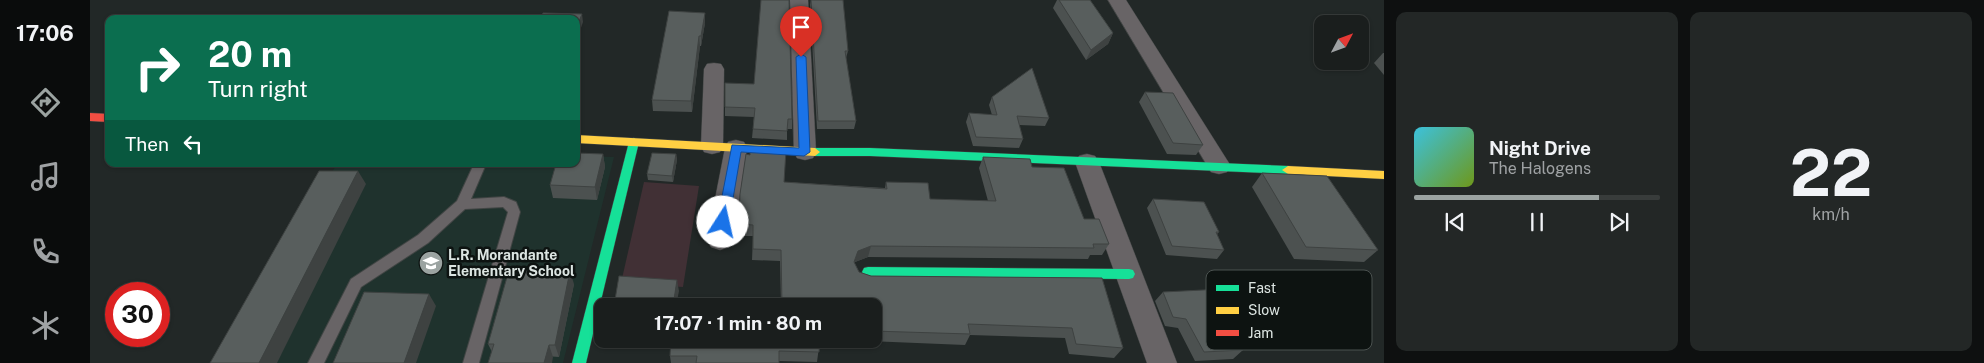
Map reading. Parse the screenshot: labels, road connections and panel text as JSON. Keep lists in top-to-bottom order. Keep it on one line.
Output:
{"places":{"school or university":["L.R. Morandante Elementary School"]},"legend":["Fast","Slow","Jam"],"north":"top right","page":{"tabs":"17:06","tile":["22","km/h"],"turn":["20 m","Turn right"],"then":"Then","song":["Night Drive","The Halogens"],"limit":"30","trip":"17:07 · 1 min · 80 m"}}
